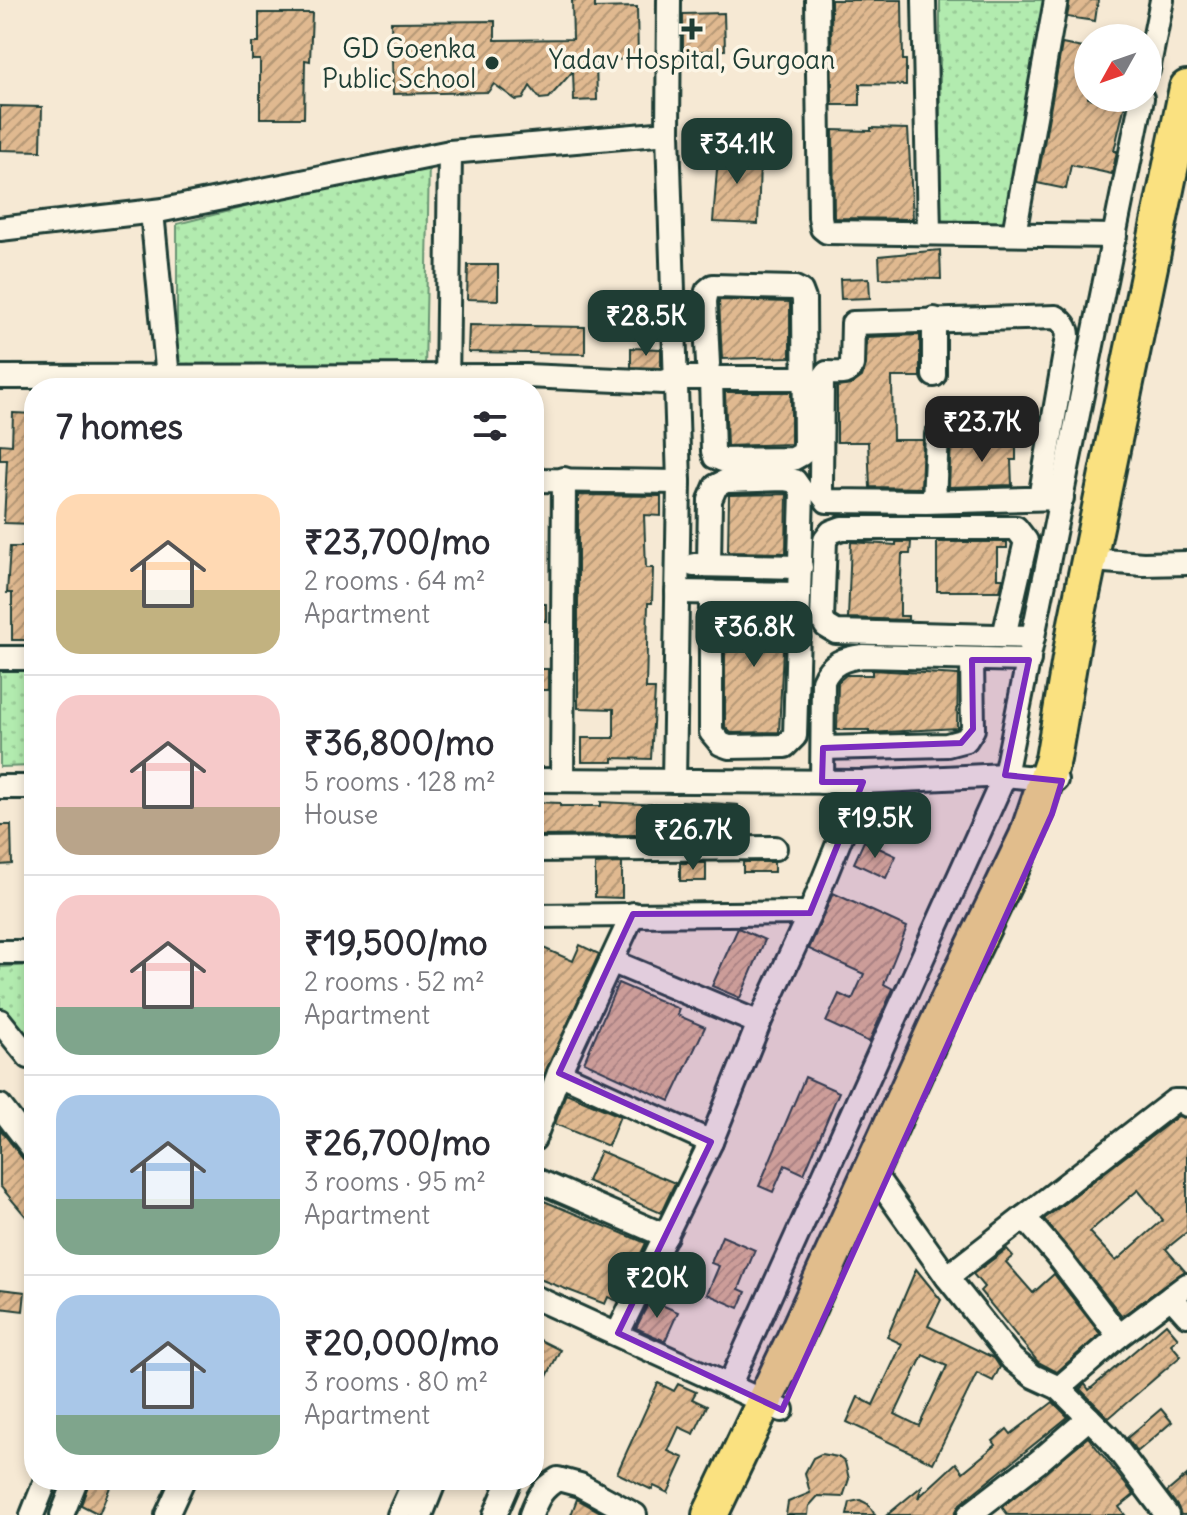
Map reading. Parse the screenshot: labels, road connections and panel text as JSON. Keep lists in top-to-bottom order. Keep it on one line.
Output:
{"places":{"health":["Yadav Hospital, Gurgoan"],"other":["GD Goenka Public School"]},"north":"bottom left","page":{"price":["₹34.1K","₹28.5K","₹23.7K","₹36.8K","₹19.5K","₹26.7K","₹20K"],"heading":"7 homes","list":[{"name":"₹23,700/mo","note":"2 rooms · 64 m² · Apartment"},{"name":"₹36,800/mo","note":"5 rooms · 128 m² · House"},{"name":"₹19,500/mo","note":"2 rooms · 52 m² · Apartment"},{"name":"₹26,700/mo","note":"3 rooms · 95 m² · Apartment"},{"name":"₹20,000/mo","note":"3 rooms · 80 m² · Apartment"}]}}
